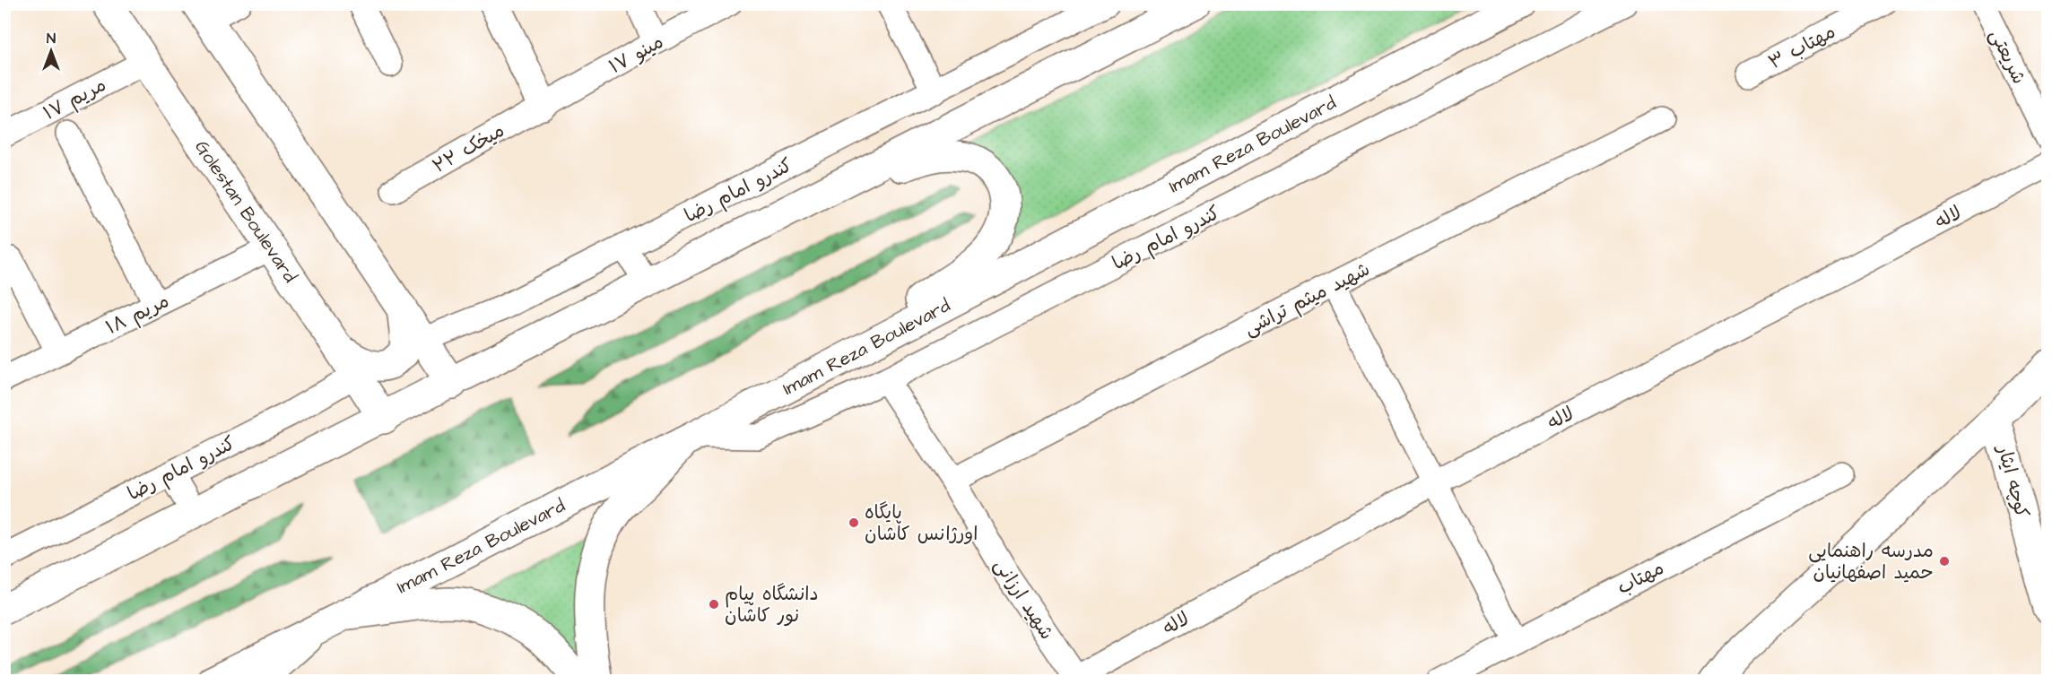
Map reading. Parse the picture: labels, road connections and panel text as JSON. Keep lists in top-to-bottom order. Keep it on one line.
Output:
{"streets":{"main road":["Imam Reza Boulevard","Golestan Boulevard","کوچه ایثار"],"street":["مهتاب ۳","مینو ۱۷","شریعتی","مریم ۱۷","میخک ۲۲","کندرو امام رضا","لاله","شهید میثم تراشی","مریم ۱۸","مهتاب","شهید ارزانی"]},"crossings":[["مینو ۱۷","میخک ۲۲"],["مریم ۱۷","Golestan Boulevard"],["Imam Reza Boulevard","کندرو امام رضا"],["کندرو امام رضا","Golestan Boulevard"],["کندرو امام رضا","شهید ارزانی"],["Golestan Boulevard","مریم ۱۸"],["لاله","شهید ارزانی"],["شهید میثم تراشی","شهید ارزانی"]],"places":["پایگاه اورژانس کاشان","مدرسه راهنمایی حمید اصفهانیان","دانشگاه پیام نور کاشان"],"north":"top"}
